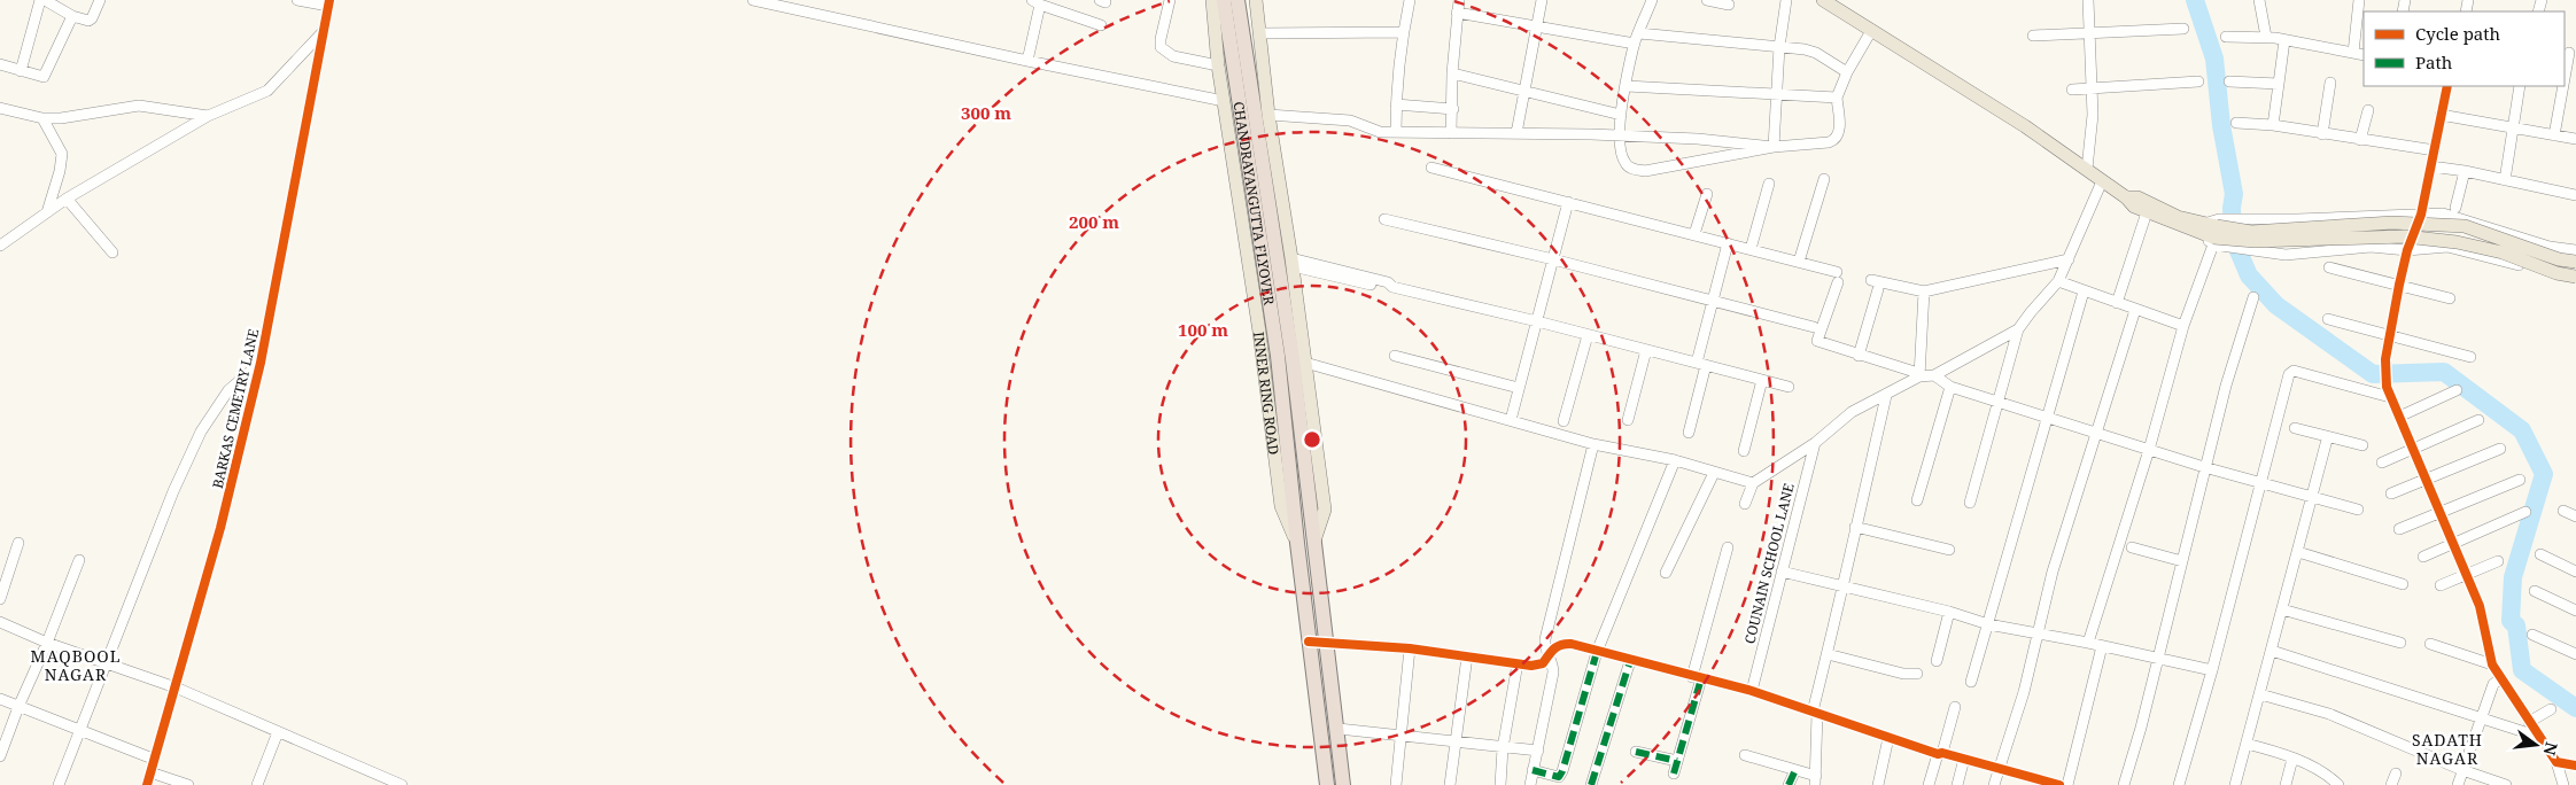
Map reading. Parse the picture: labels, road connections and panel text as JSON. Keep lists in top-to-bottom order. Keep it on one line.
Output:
{"streets":{"highway":["CHANDRAYANGUTTA FLYOVER","INNER RING ROAD"],"street":["BARKAS CEMETRY LANE","COUNAIN SCHOOL LANE"]},"crossings":[["CHANDRAYANGUTTA FLYOVER","INNER RING ROAD"]],"districts":["MAQBOOL NAGAR","SADATH NAGAR"],"legend":["Cycle path","Path"],"north":"right","rings":["300 m","200 m","100 m"]}
